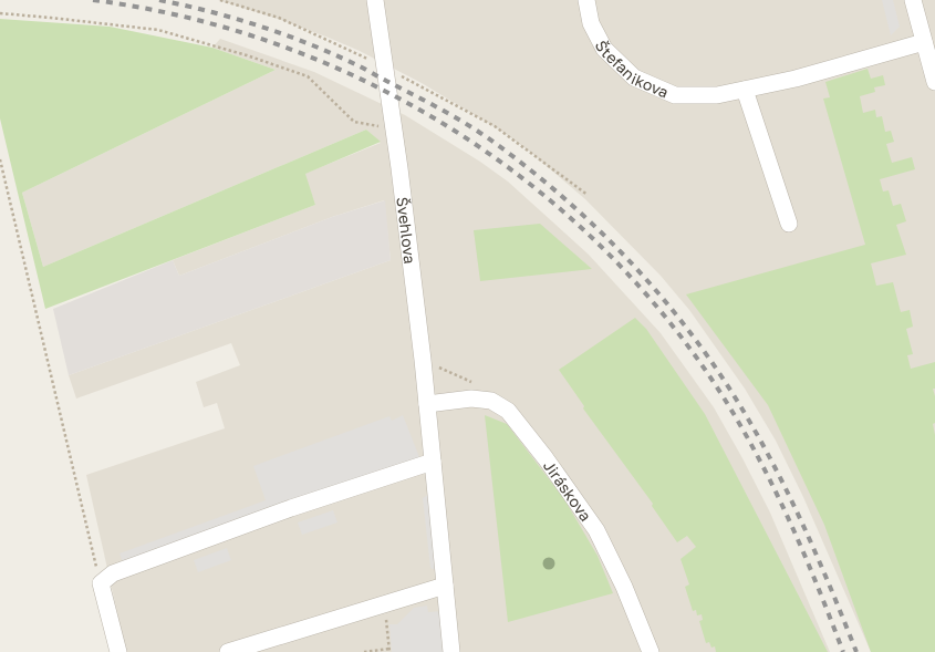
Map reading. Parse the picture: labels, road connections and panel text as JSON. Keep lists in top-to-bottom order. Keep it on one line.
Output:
{"streets":{"street":["Štefanikova","Švehlova","Jiráskova"]},"crossings":[["Švehlova","Jiráskova"]]}
